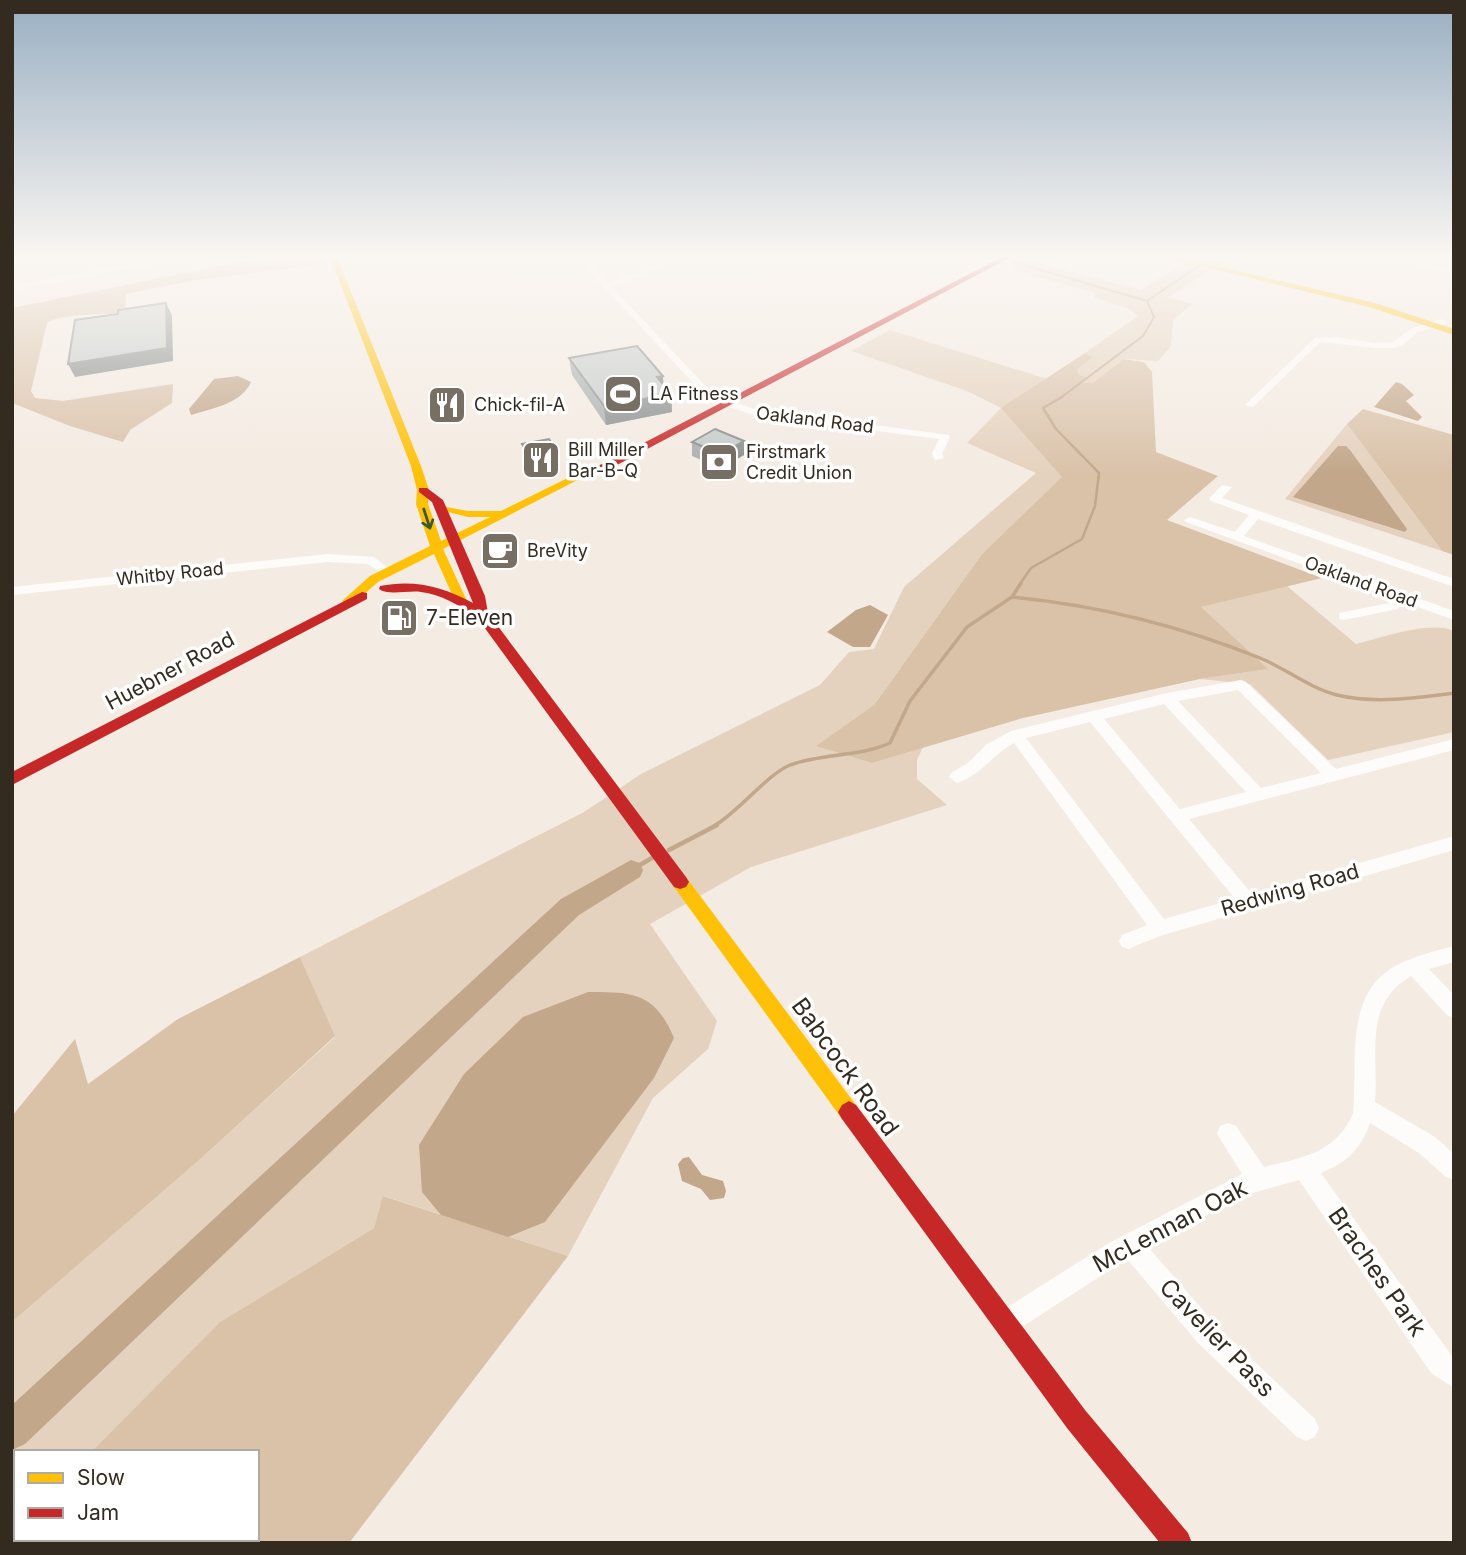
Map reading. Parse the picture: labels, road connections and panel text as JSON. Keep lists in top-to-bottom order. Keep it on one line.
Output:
{"streets":{"main road":["Huebner Road","Babcock Road"],"street":["Oakland Road","Whitby Road","Redwing Road","McLennan Oak","Braches Park","Cavelier Pass"]},"crossings":[["Oakland Road","Huebner Road"],["Whitby Road","Huebner Road"],["Huebner Road","Babcock Road"],["Babcock Road","McLennan Oak"],["McLennan Oak","Braches Park"],["McLennan Oak","Cavelier Pass"]],"places":{"sports":["LA Fitness"],"restaurant":["Chick-fil-A","Bill Miller Bar-B-Q"],"bank":["Firstmark Credit Union"],"cafe":["BreVity"],"fuel station":["7-Eleven"]},"legend":["Slow","Jam"]}
